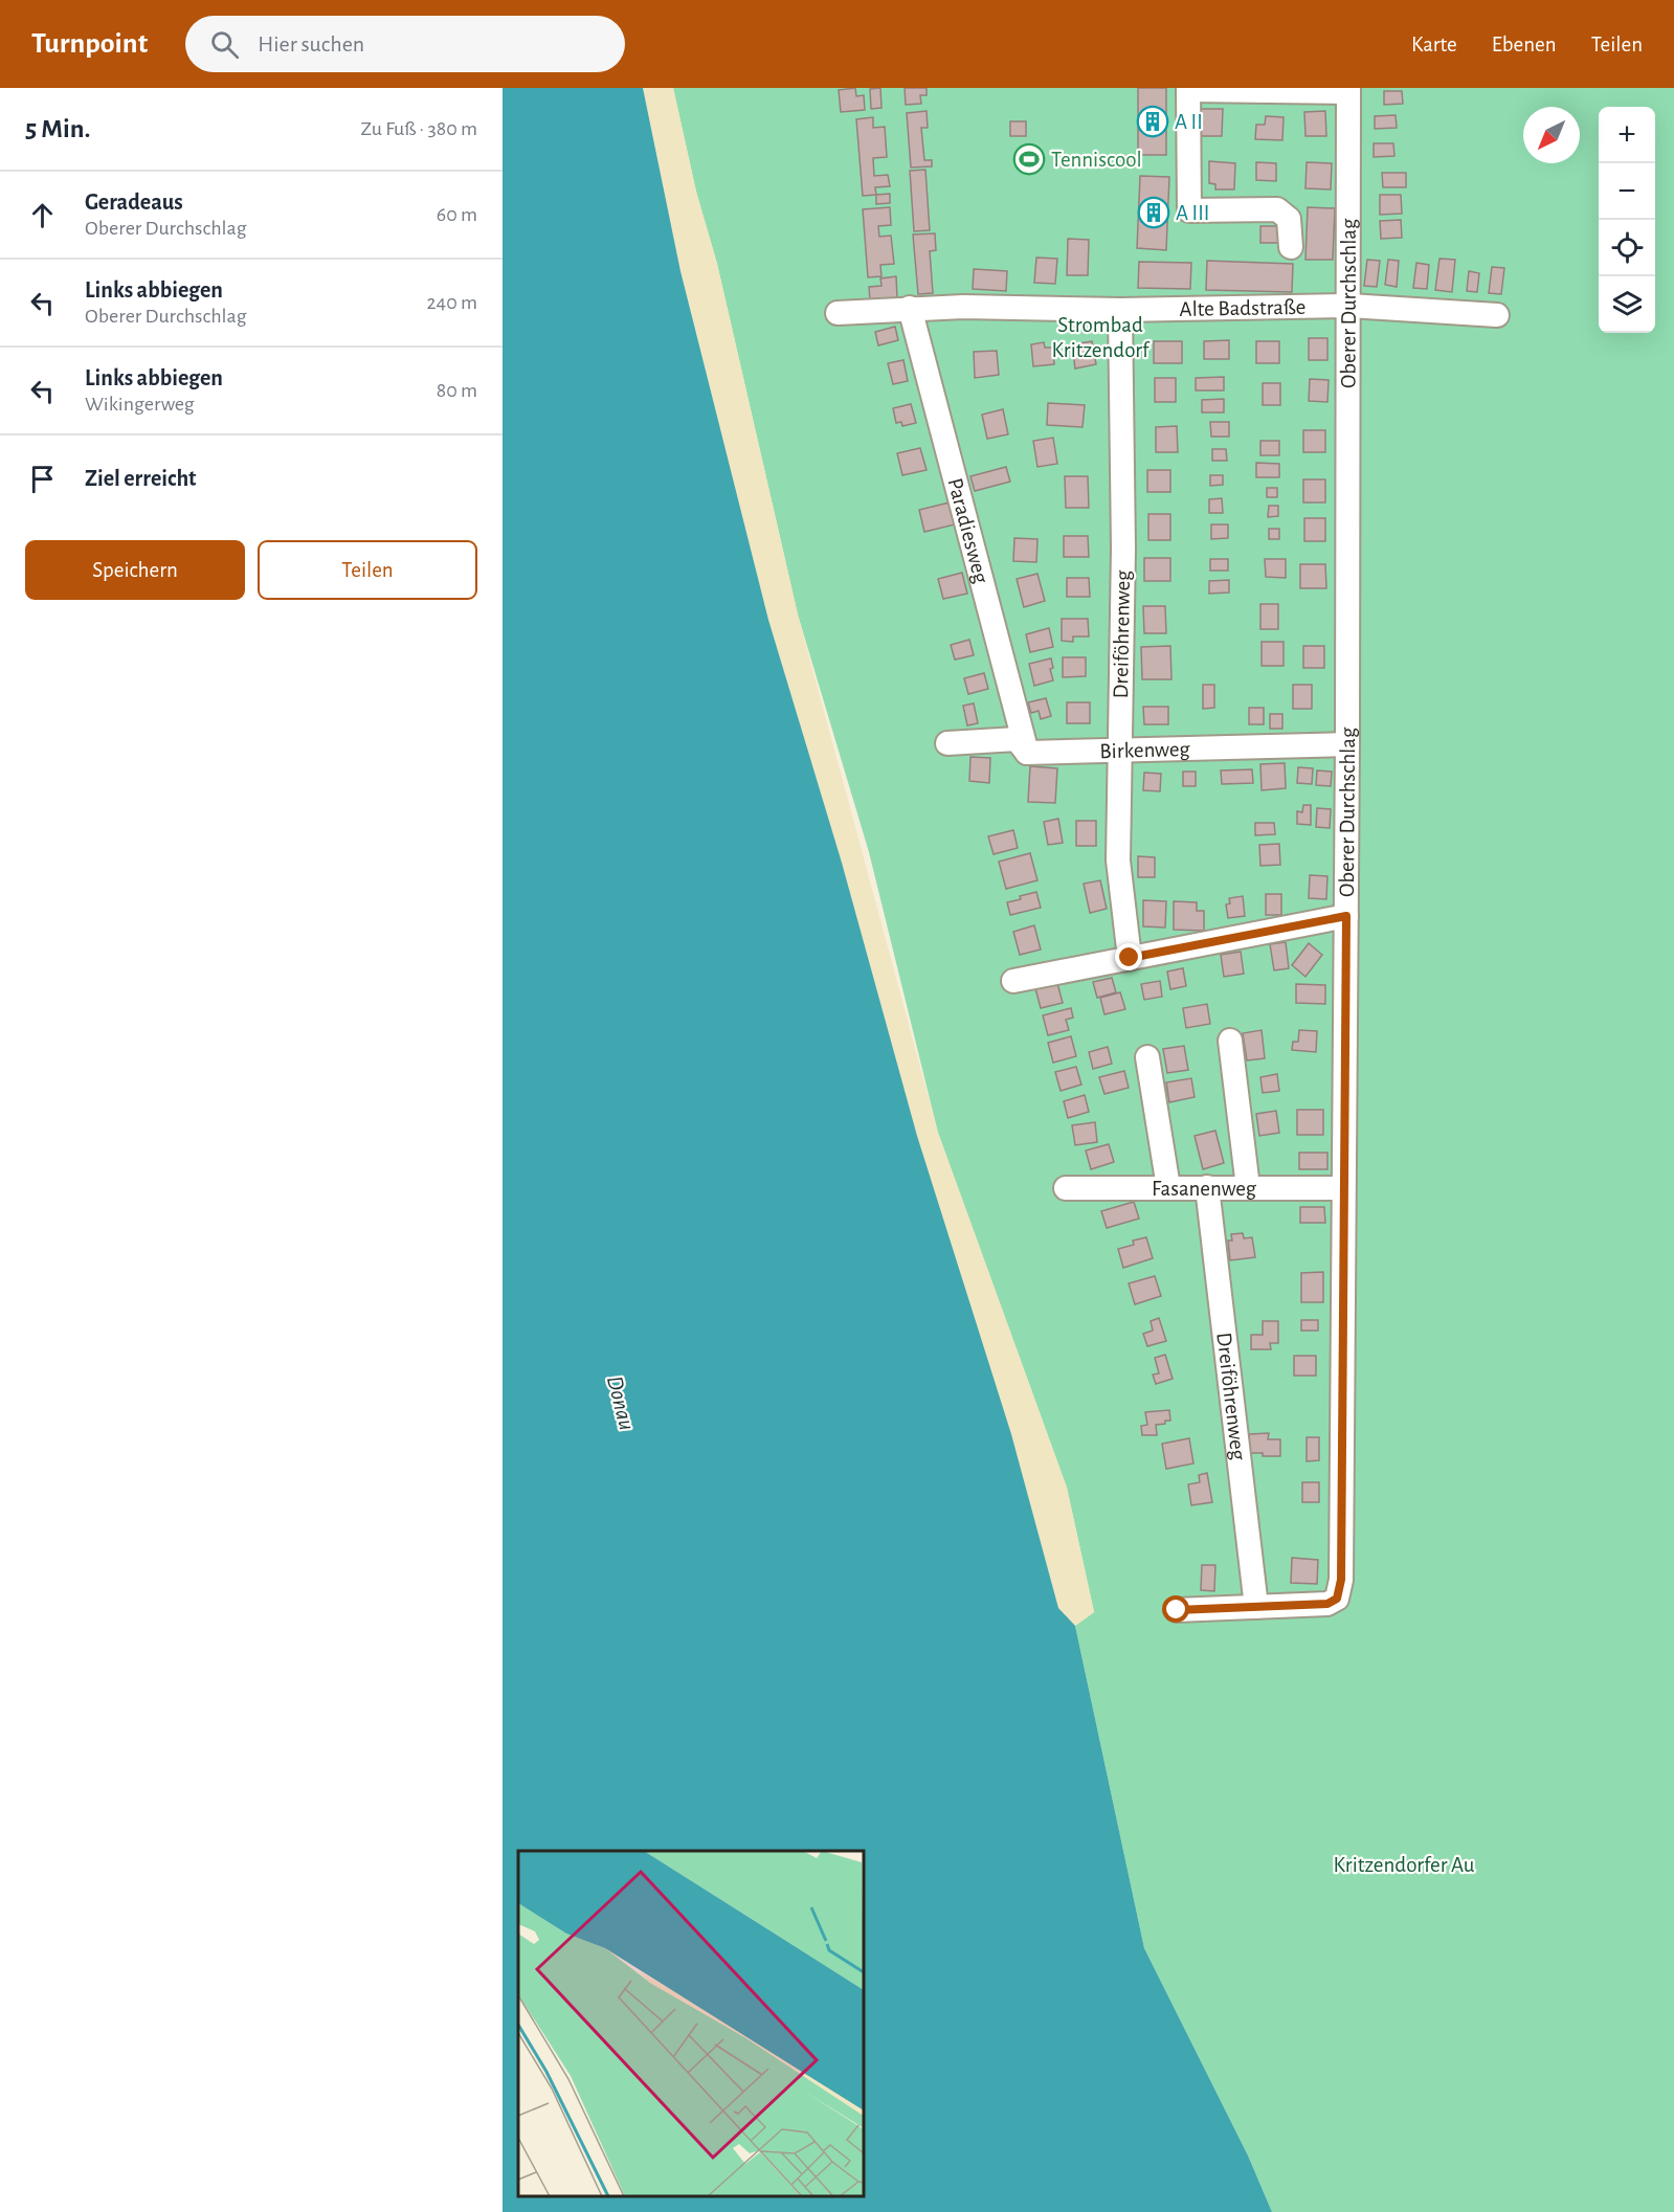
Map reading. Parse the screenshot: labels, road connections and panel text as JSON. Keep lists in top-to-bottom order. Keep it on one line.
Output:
{"streets":{"street":["Oberer Durchschlag","Alte Badstraße","Paradiesweg","Dreiföhrenweg","Birkenweg","Fasanenweg"]},"crossings":[["Oberer Durchschlag","Alte Badstraße"],["Oberer Durchschlag","Dreiföhrenweg"],["Oberer Durchschlag","Birkenweg"],["Oberer Durchschlag","Fasanenweg"],["Alte Badstraße","Paradiesweg"],["Alte Badstraße","Dreiföhrenweg"],["Paradiesweg","Birkenweg"],["Dreiföhrenweg","Birkenweg"],["Dreiföhrenweg","Fasanenweg"]],"water":["Donau"],"parks":["Strombad Kritzendorf","Kritzendorfer Au"],"places":{"building":["A II","A III"],"sports":["Tenniscool"]},"north":"bottom left","page":{"header":"Turnpoint","search":"Hier suchen","nav":["Karte","Ebenen","Teilen"],"heading":["5 Min.","Zu Fuß · 380 m"],"map_buttons":["+","−"],"list":[["Geradeaus","Oberer Durchschlag","60 m"],["Links abbiegen","Oberer Durchschlag","240 m"],["Links abbiegen","Wikingerweg","80 m"],"Ziel erreicht"],"buttons":["Speichern","Teilen"]}}
